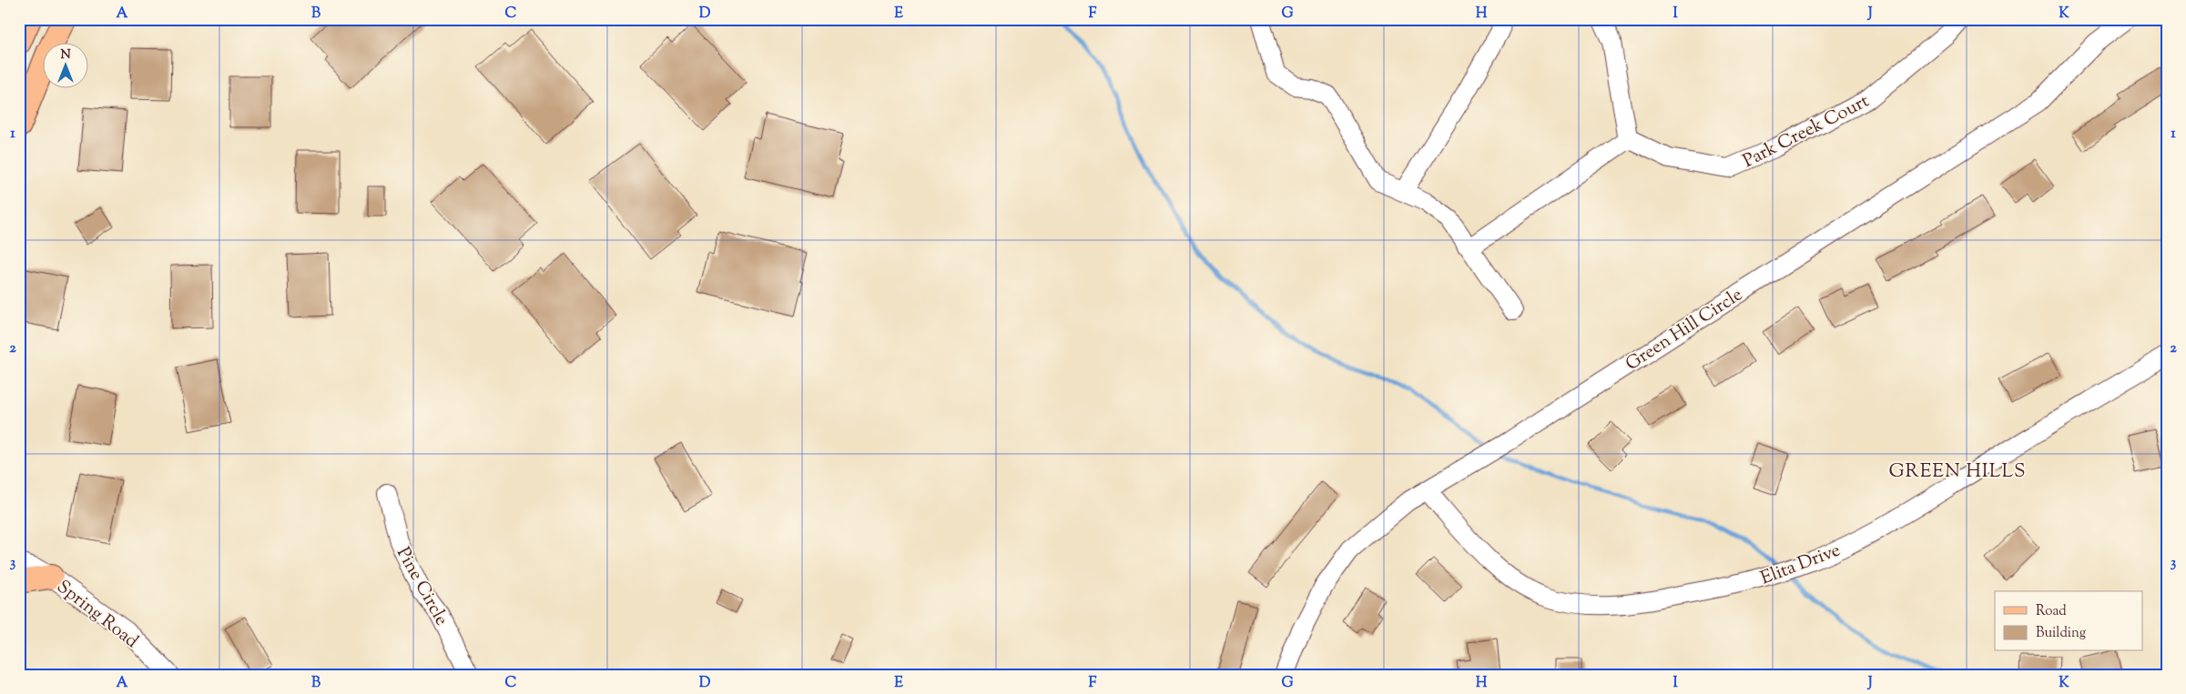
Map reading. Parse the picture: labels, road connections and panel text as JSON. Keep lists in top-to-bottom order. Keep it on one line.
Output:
{"streets":{"street":["Park Creek Court","Green Hill Circle","Elita Drive","Pine Circle","Spring Road"]},"crossings":[["Green Hill Circle","Elita Drive"]],"districts":["GREEN HILLS"],"legend":["Road","Building"],"north":"top","grid":{"columns":["A","B","C","D","E","F","G","H","I","J","K"],"rows":["1","2","3"]}}
